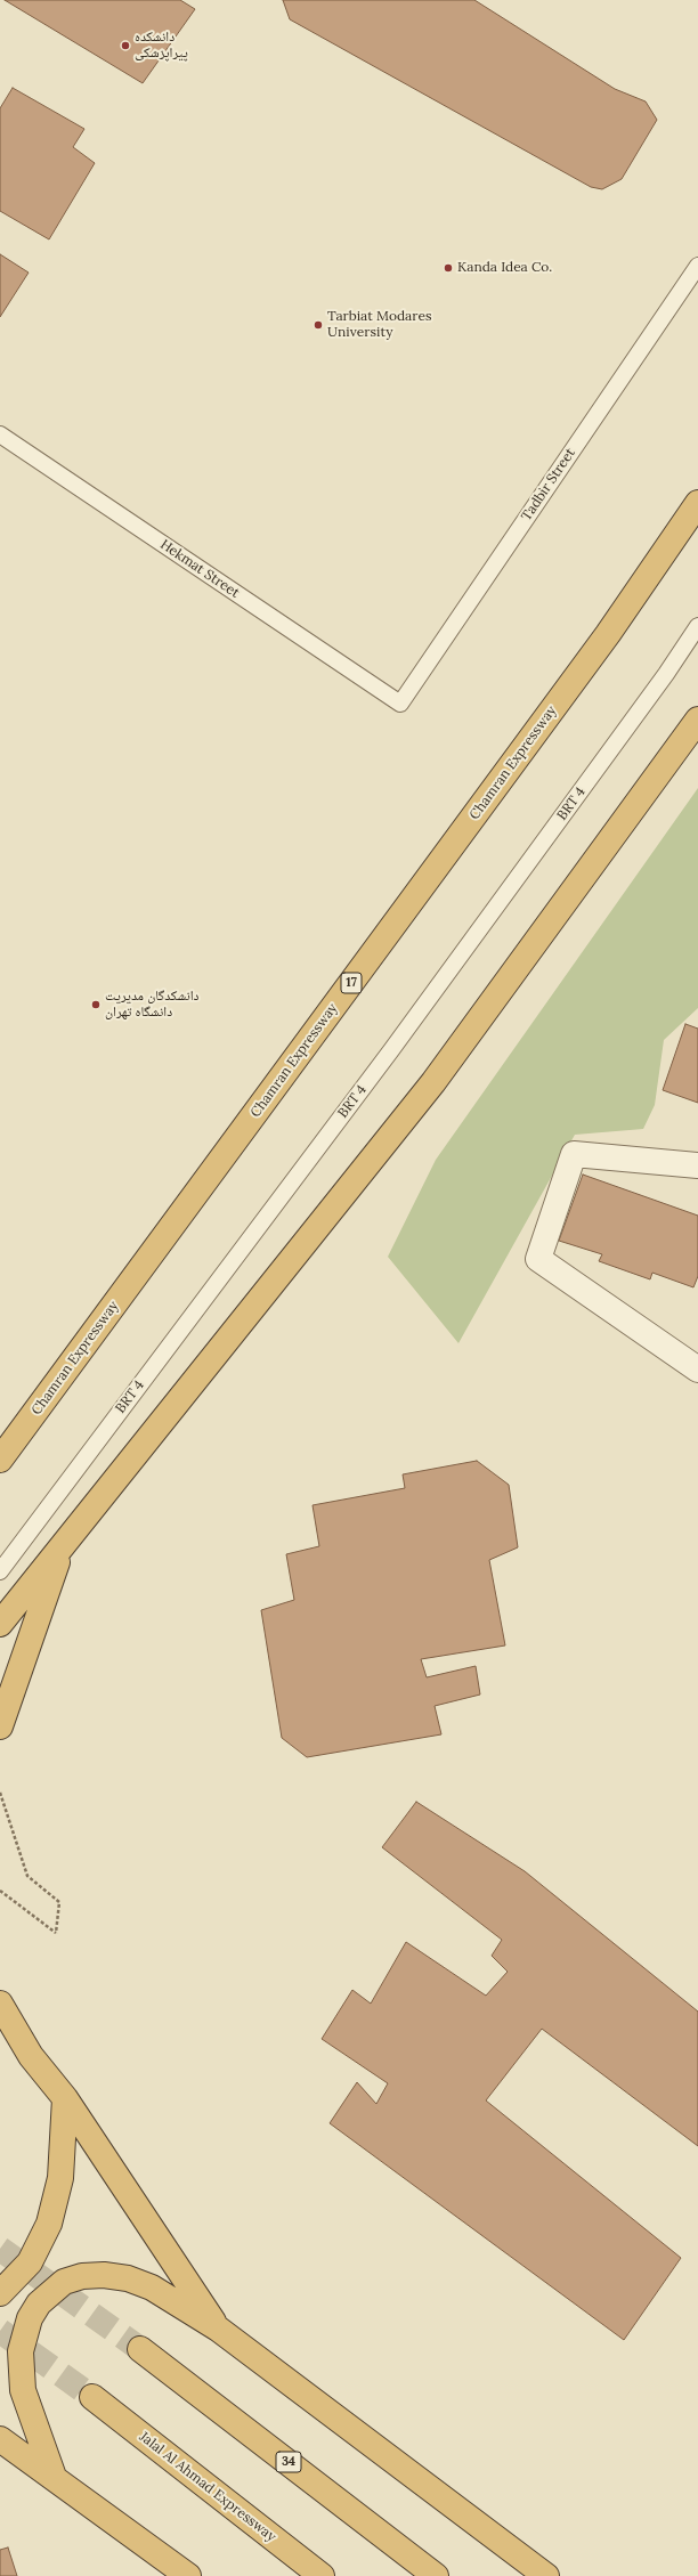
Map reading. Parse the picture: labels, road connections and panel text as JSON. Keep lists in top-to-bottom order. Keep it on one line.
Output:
{"streets":{"highway":["Chamran Expressway","17","34","Jalal Al Ahmad Expressway"],"lane":["Tadbir Street","Hekmat Street","BRT 4"]},"crossings":[["Tadbir Street","Hekmat Street"]],"places":["دانشکده پیراپزشکی","Kanda Idea Co.","Tarbiat Modares University","دانشکدگان مدیریت دانشگاه تهران"]}
